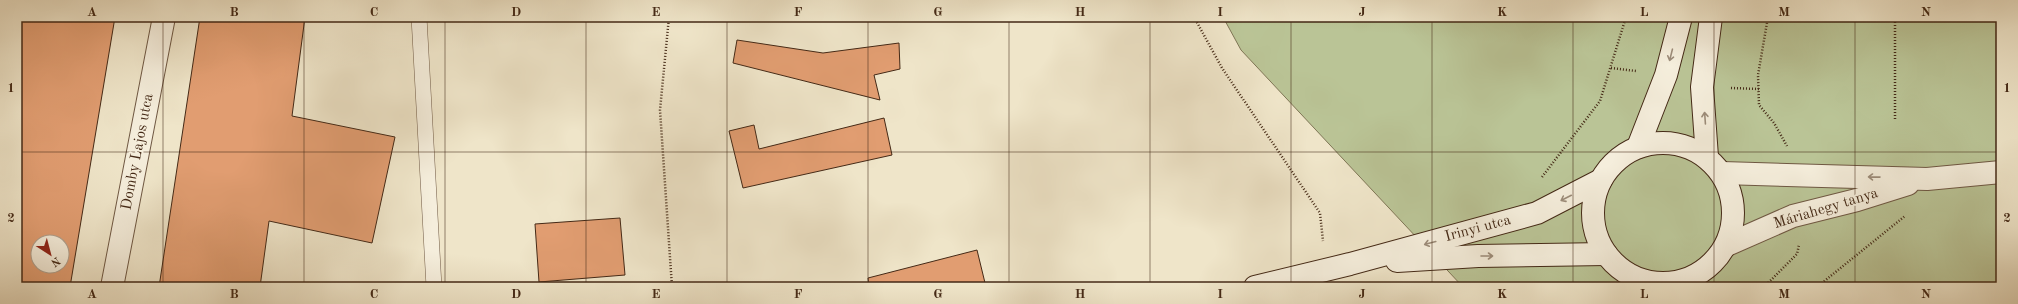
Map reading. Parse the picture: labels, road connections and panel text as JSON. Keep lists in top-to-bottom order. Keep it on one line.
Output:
{"streets":{"street":["Domby Lajos utca","Máriahegy tanya","Irinyi utca"]},"crossings":[["Máriahegy tanya","Irinyi utca"]],"north":"bottom right","grid":{"columns":["A","B","C","D","E","F","G","H","I","J","K","L","M","N"],"rows":["1","2"]}}
